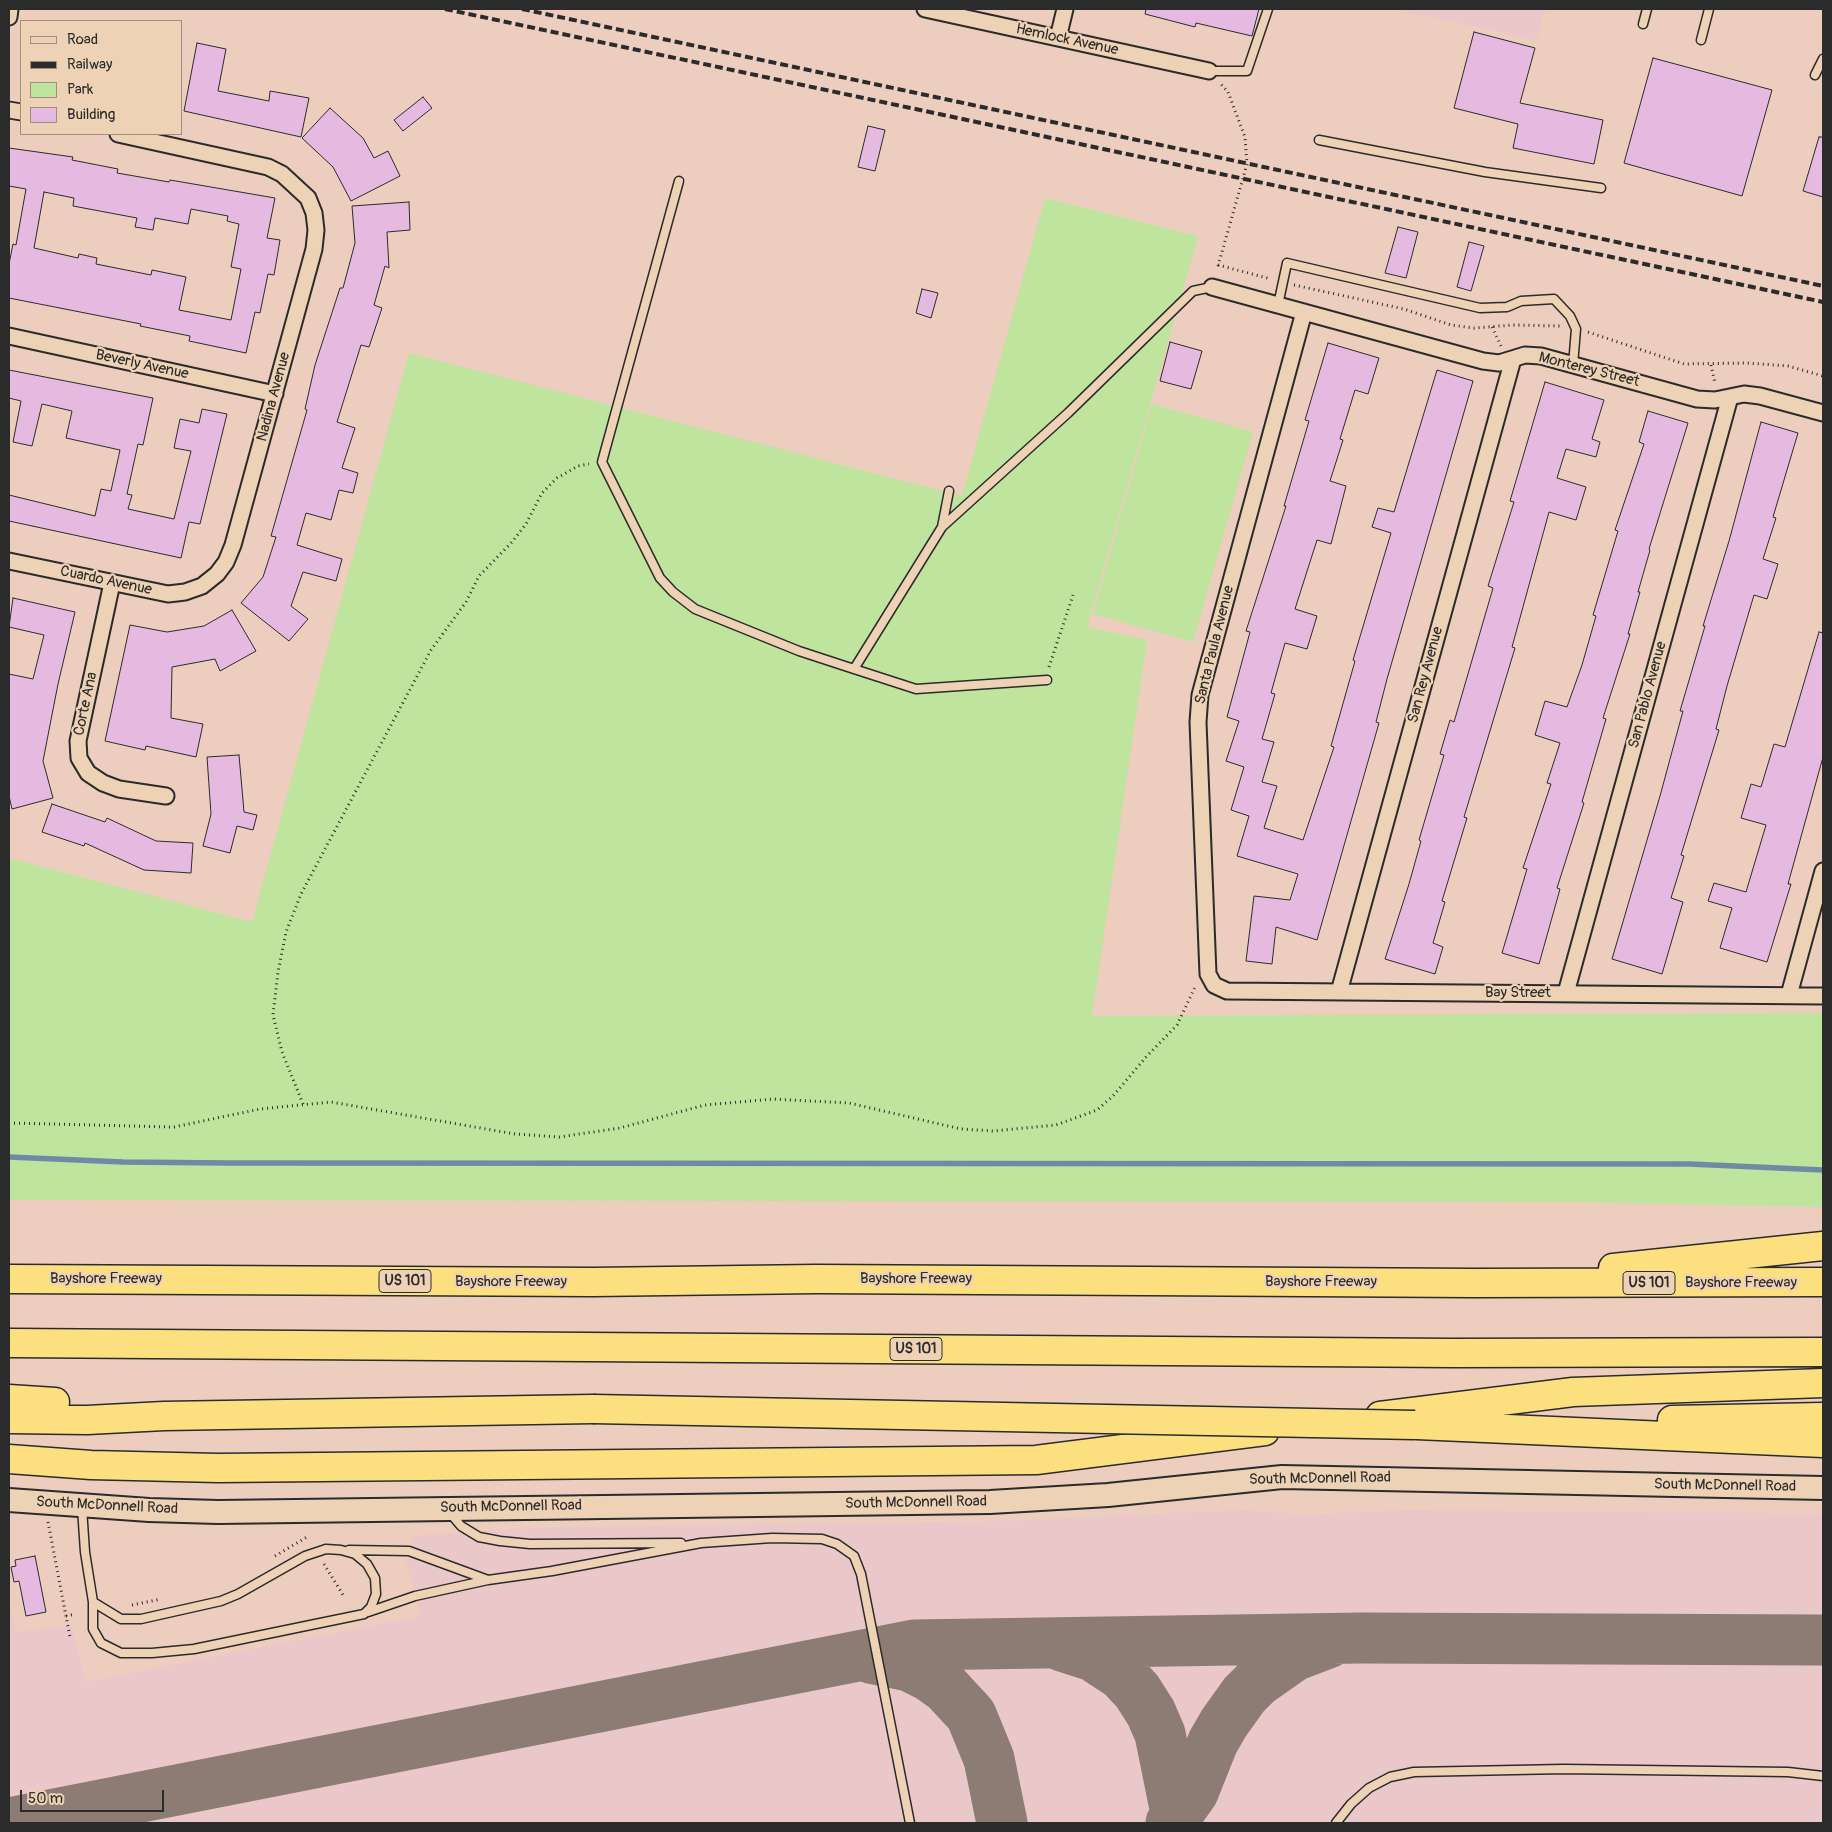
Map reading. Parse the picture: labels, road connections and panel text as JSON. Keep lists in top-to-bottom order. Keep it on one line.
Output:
{"streets":{"highway":["Bayshore Freeway","US 101"],"street":["Hemlock Avenue","Beverly Avenue","Monterey Street","Nadina Avenue","Cuardo Avenue","Santa Paula Avenue","San Rey Avenue","San Pablo Avenue","Corte Ana","Bay Street","South McDonnell Road"]},"crossings":[["Beverly Avenue","Nadina Avenue"],["Monterey Street","Santa Paula Avenue"],["Monterey Street","San Rey Avenue"],["Monterey Street","San Pablo Avenue"],["Nadina Avenue","Cuardo Avenue"],["Cuardo Avenue","Corte Ana"],["Santa Paula Avenue","Bay Street"],["San Rey Avenue","Bay Street"],["San Pablo Avenue","Bay Street"]],"legend":["Road","Railway","Park","Building"],"scale_bar":"50 m"}
